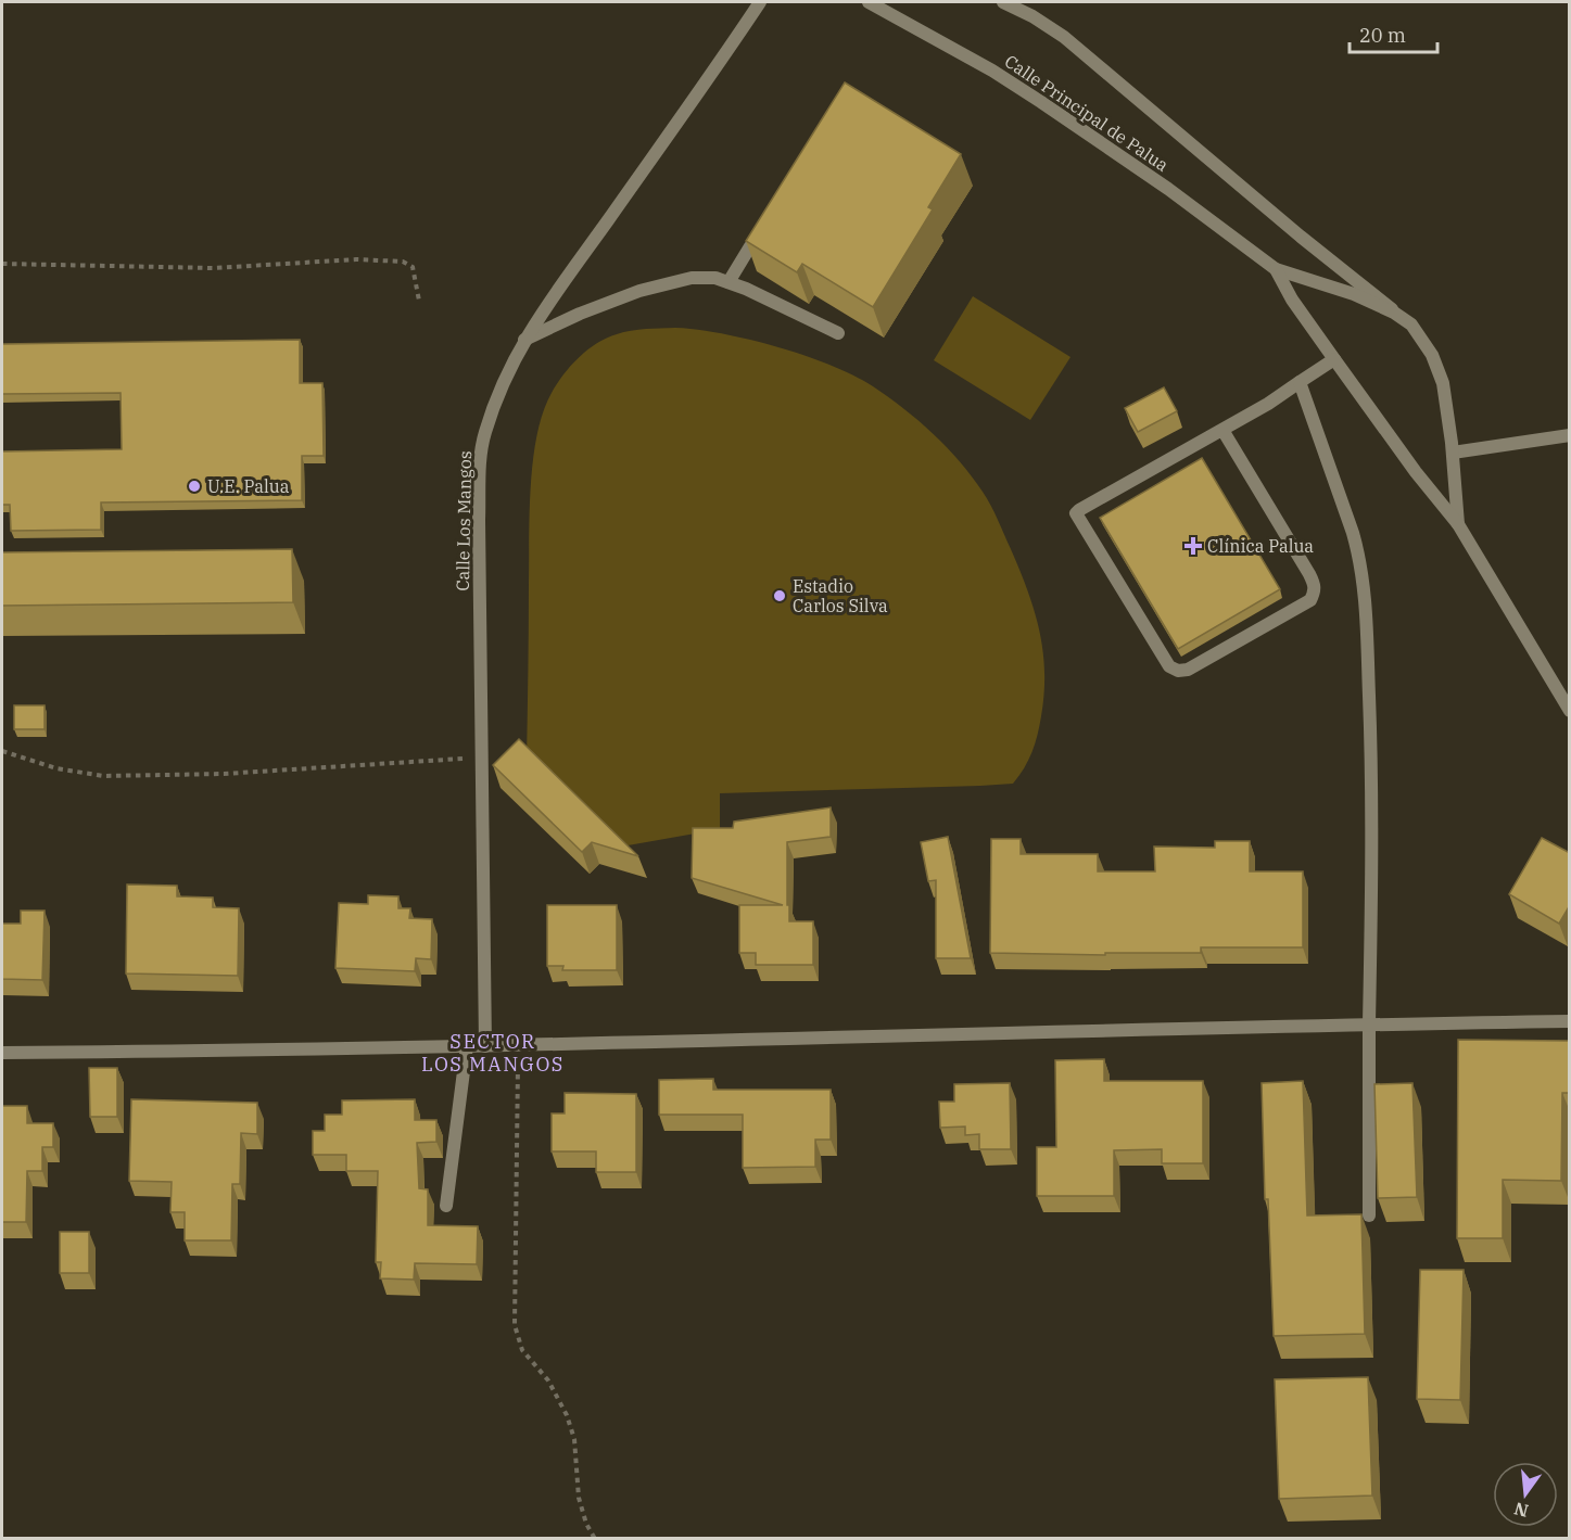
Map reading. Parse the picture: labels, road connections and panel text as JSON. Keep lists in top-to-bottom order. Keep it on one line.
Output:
{"streets":{"street":["Calle Principal de Palua","Calle Los Mangos"]},"districts":["SECTOR LOS MANGOS"],"places":{"other":["U.E. Palua","Estadio Carlos Silva"],"health":["Clínica Palua"]},"scale_bar":"20 m","north":"bottom"}
